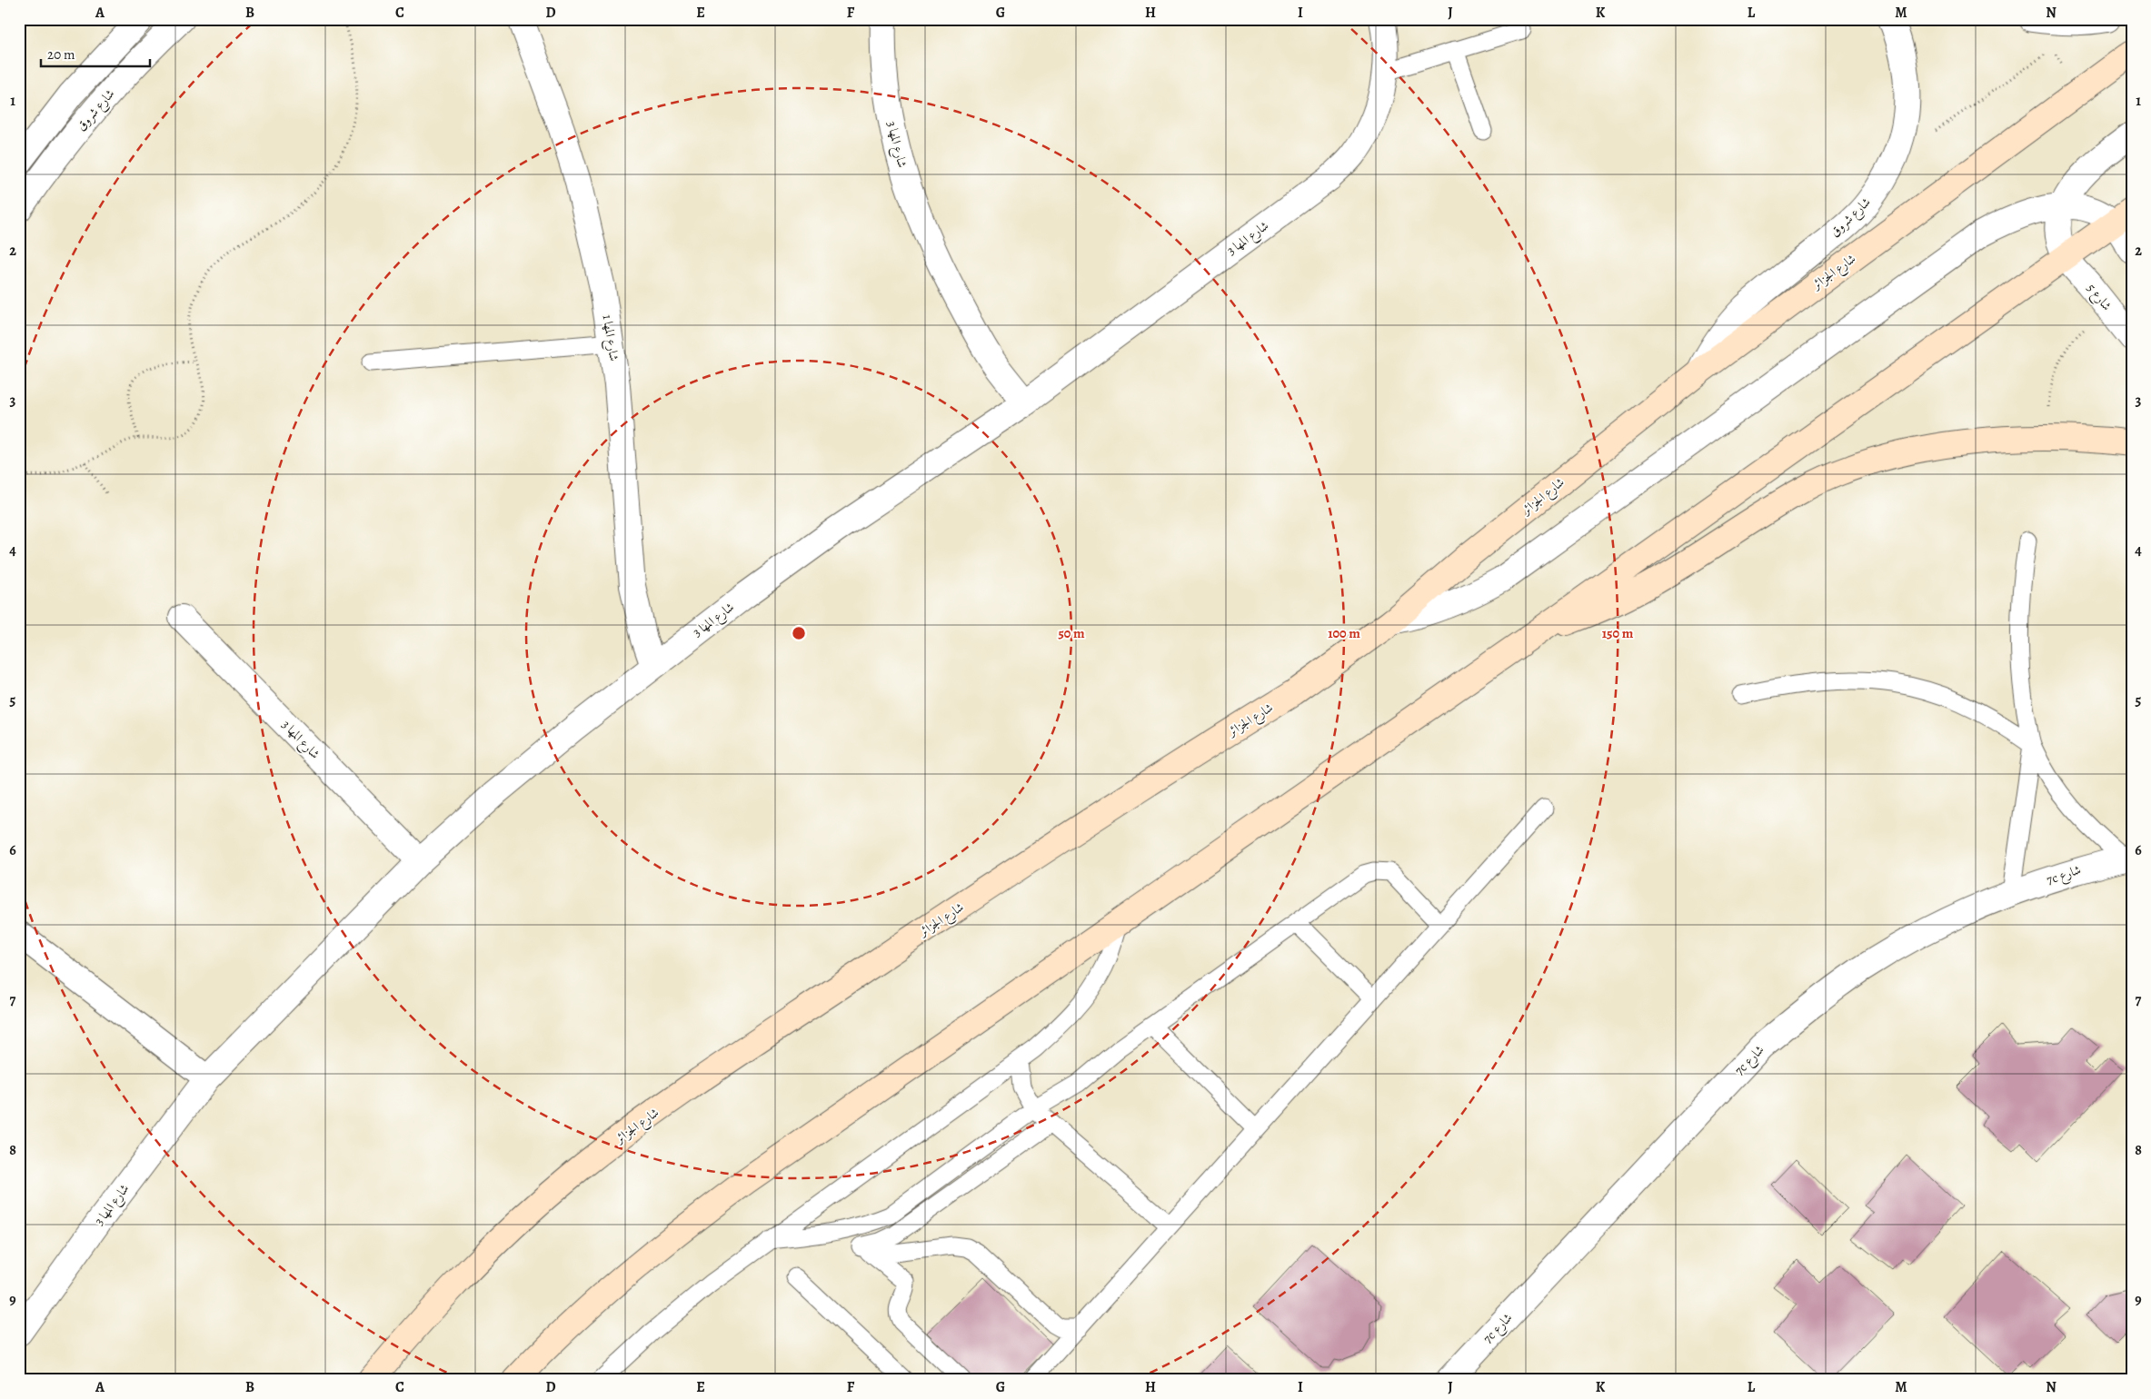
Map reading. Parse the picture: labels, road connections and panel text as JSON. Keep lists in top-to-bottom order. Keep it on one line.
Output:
{"streets":{"main road":["شارع الجزائر"],"street":["شارع شروق","شارع المها 3","شارع 5","شارع المها 1","7c شارع"]},"crossings":[["شارع شروق","شارع الجزائر"],["شارع المها 3","شارع المها 1"]],"scale_bar":"20 m","grid":{"columns":["A","B","C","D","E","F","G","H","I","J","K","L","M","N"],"rows":["1","2","3","4","5","6","7","8","9"]},"rings":["50 m","100 m","150 m"]}
